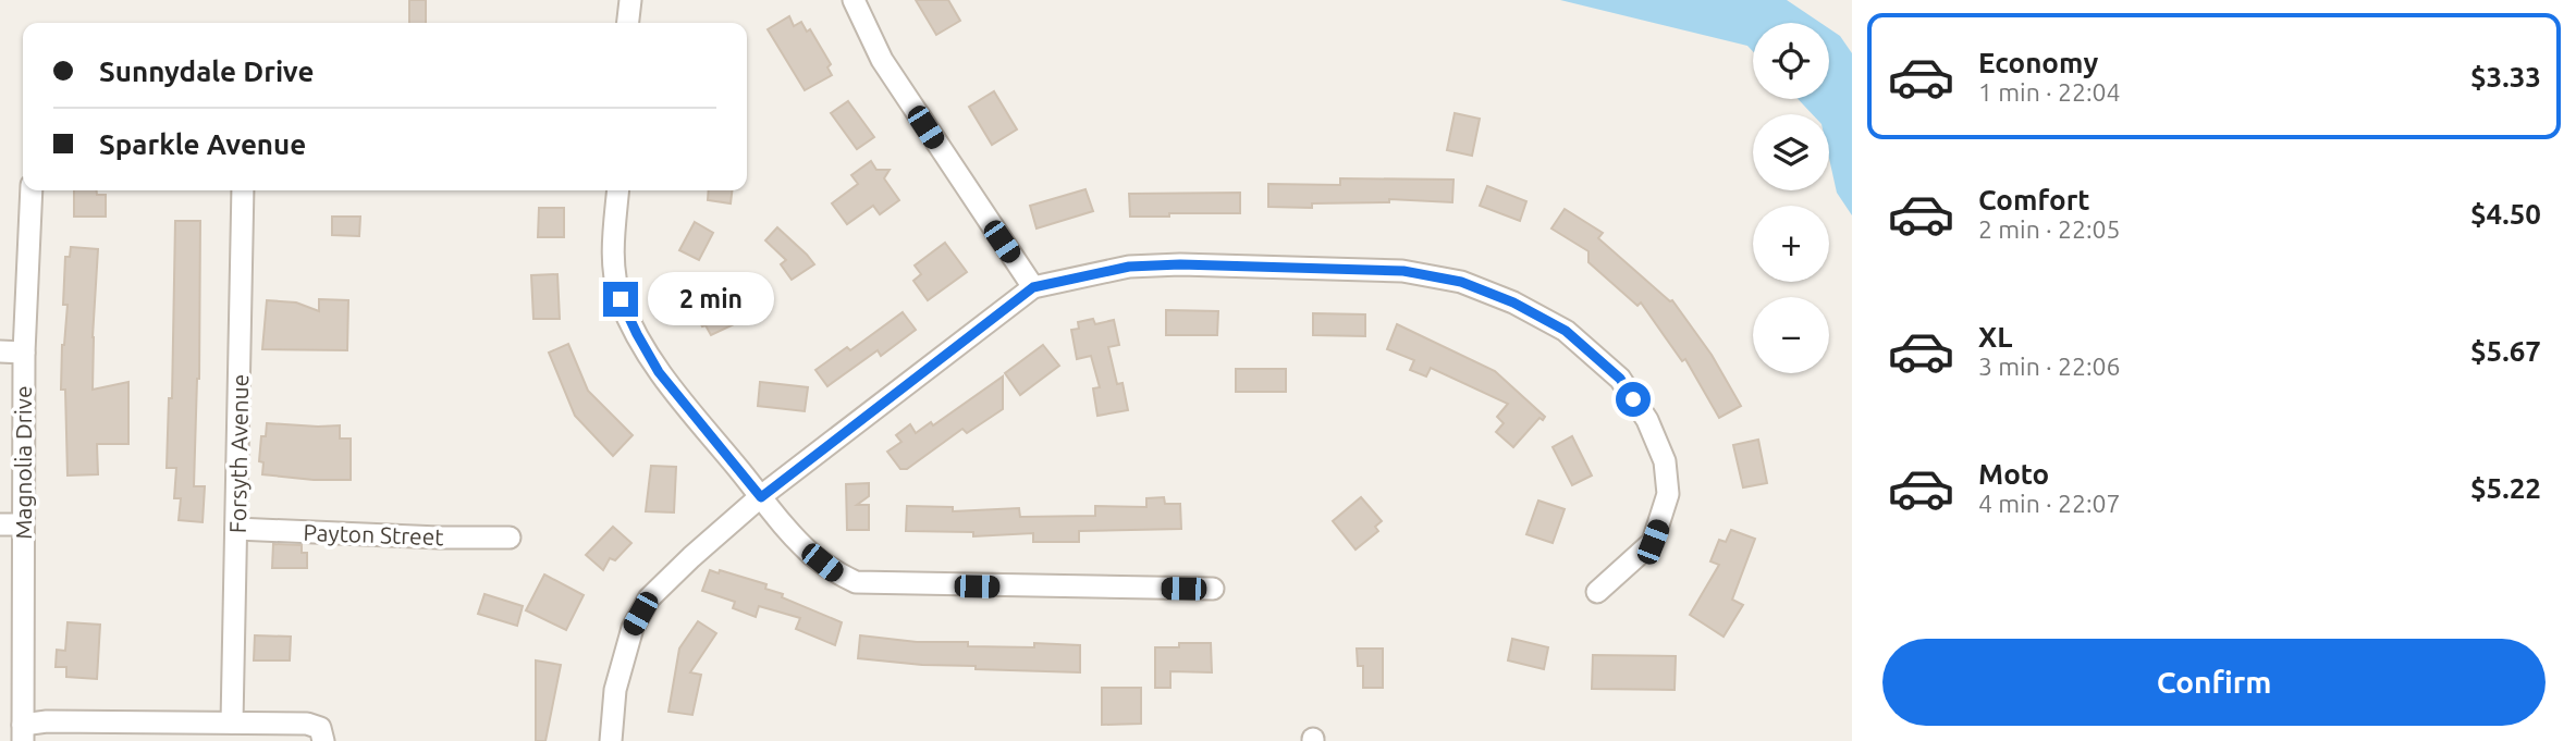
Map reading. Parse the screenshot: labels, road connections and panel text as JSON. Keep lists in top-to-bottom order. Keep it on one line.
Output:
{"streets":{"street":["Forsyth Avenue","Magnolia Drive","Payton Street"]},"crossings":[["Forsyth Avenue","Payton Street"]],"page":{"list":[{"name":"Economy","note":"1 min · 22:04","value":"$3.33"},{"name":"Comfort","note":"2 min · 22:05","value":"$4.50"},{"name":"XL","note":"3 min · 22:06","value":"$5.67"},{"name":"Moto","note":"4 min · 22:07","value":"$5.22"}],"map_buttons":["+","−"],"banner":["Sunnydale Drive","Sparkle Avenue"],"bubble":"2 min","buttons":"Confirm"}}
